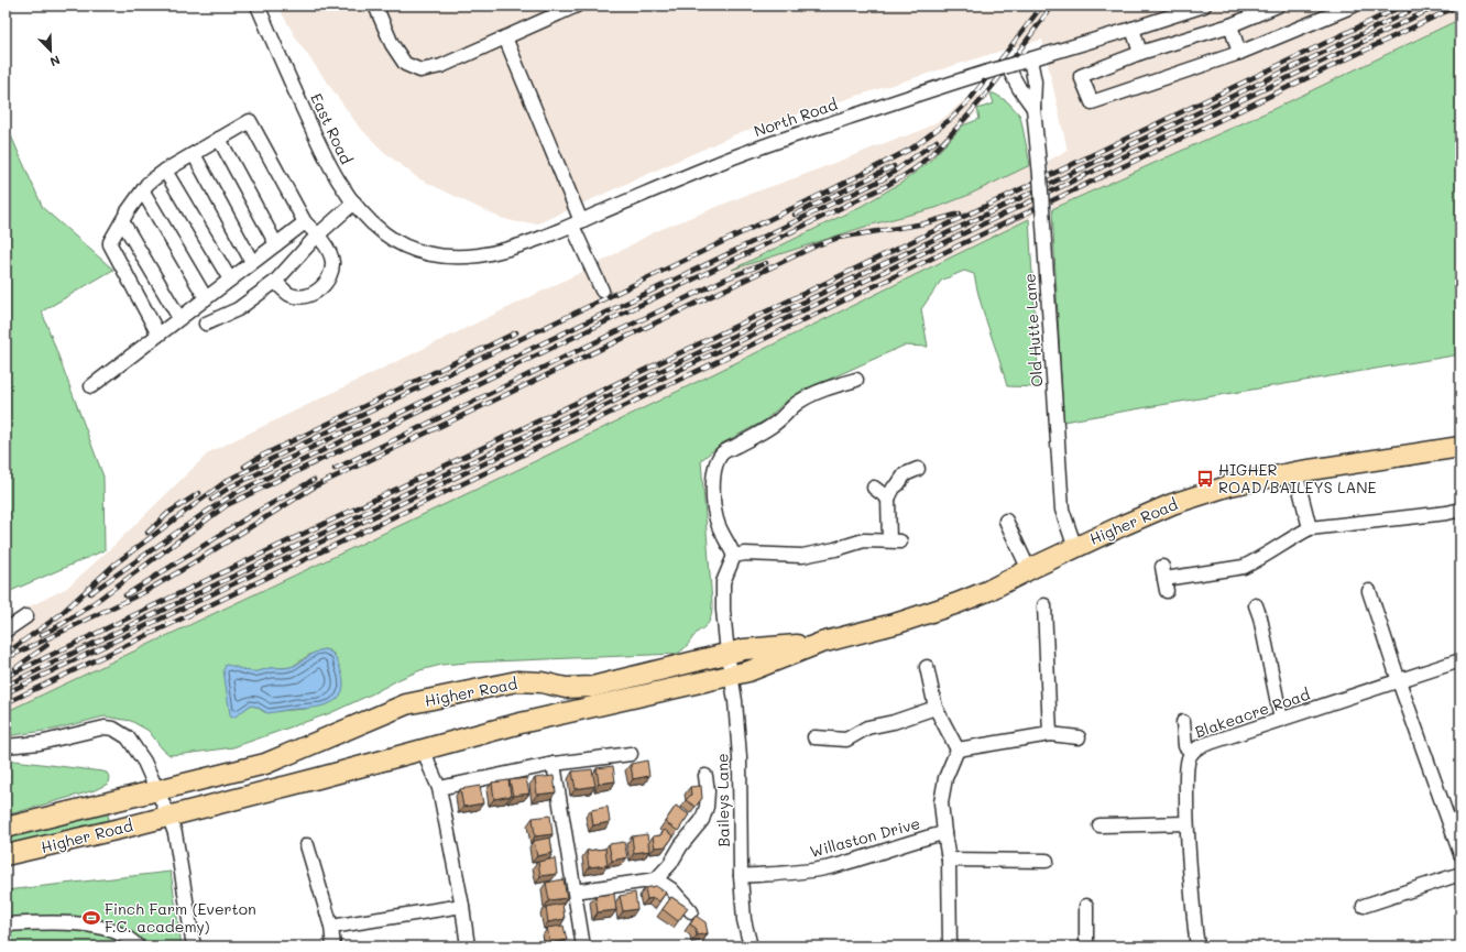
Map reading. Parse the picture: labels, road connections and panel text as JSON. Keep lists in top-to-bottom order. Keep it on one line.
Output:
{"streets":{"highway":["Higher Road"],"street":["North Road","East Road","Old Hutte Lane","Blakeacre Road","Baileys Lane","Willaston Drive"]},"crossings":[["North Road","East Road"],["North Road","Old Hutte Lane"],["Old Hutte Lane","Higher Road"],["Higher Road","Baileys Lane"],["Baileys Lane","Willaston Drive"]],"places":{"bus stop":["HIGHER ROAD/BAILEYS LANE"],"sports":["Finch Farm (Everton F.C. academy)"]},"north":"bottom right"}
